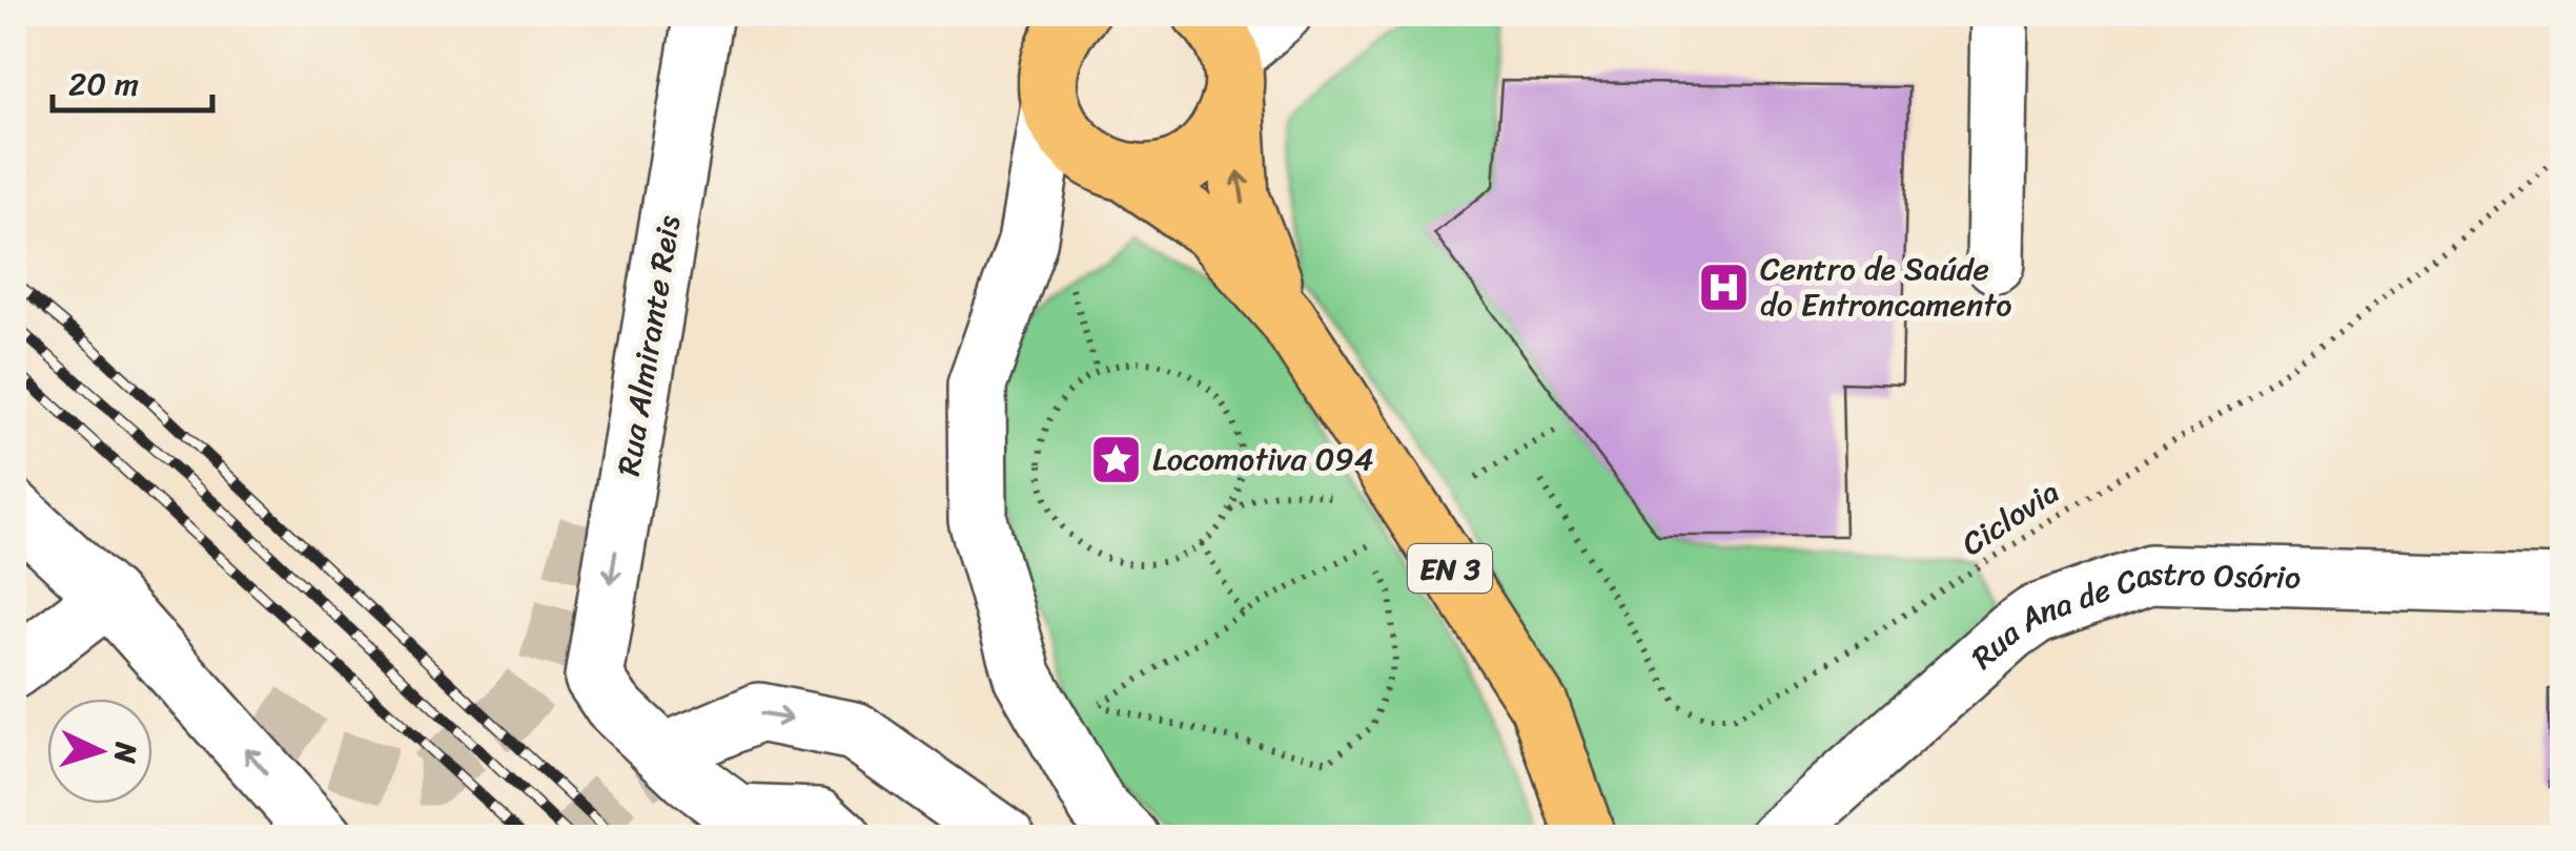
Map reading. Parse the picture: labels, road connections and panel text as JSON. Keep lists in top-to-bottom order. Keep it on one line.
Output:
{"streets":{"main road":["EN 3"],"street":["Rua Almirante Reis","Rua Ana de Castro Osório"],"path":["Ciclovia"]},"places":{"hospital":["Centro de Saúde do Entroncamento"],"place":["Locomotiva 094"]},"scale_bar":"20 m","north":"right"}
